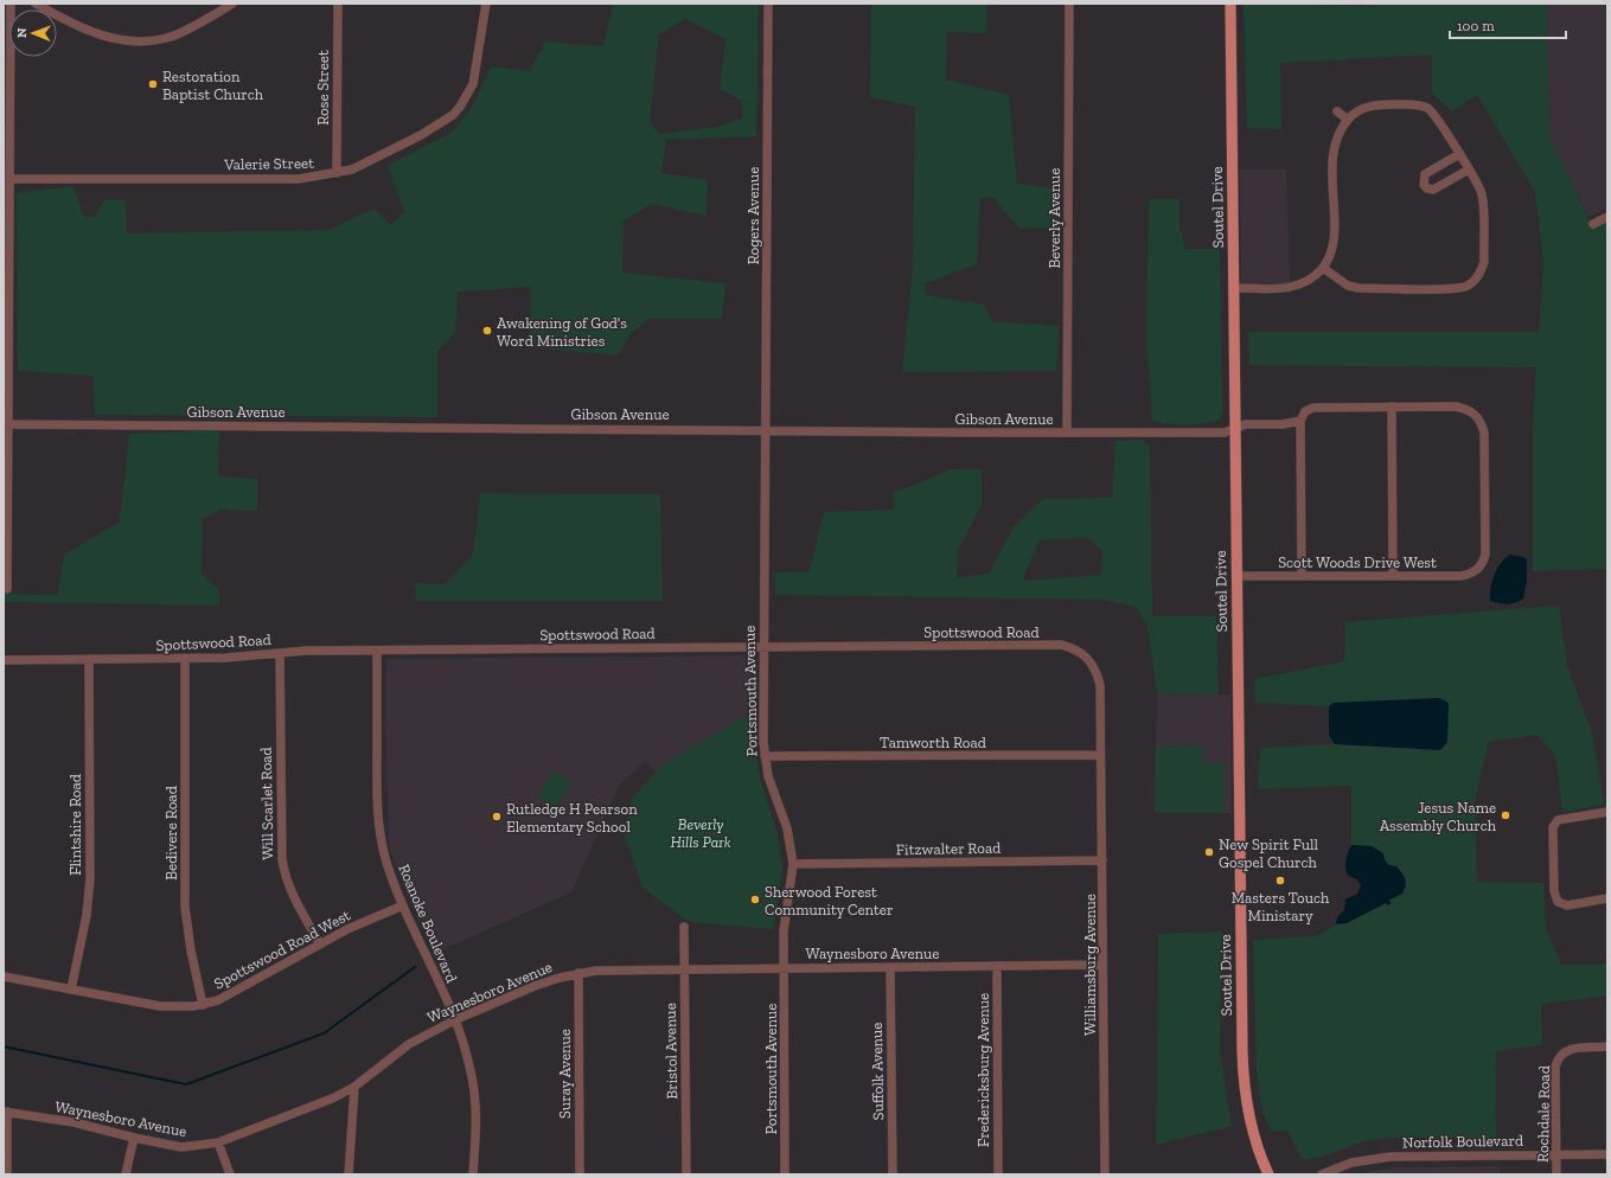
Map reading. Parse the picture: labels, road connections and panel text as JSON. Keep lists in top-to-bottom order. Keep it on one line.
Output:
{"streets":{"main road":["Soutel Drive"],"street":["Rose Street","Valerie Street","Rogers Avenue","Beverly Avenue","Gibson Avenue","Scott Woods Drive West","Spottswood Road","Portsmouth Avenue","Tamworth Road","Will Scarlet Road","Flintshire Road","Bedivere Road","Fitzwalter Road","Roanoke Boulevard","Spottswood Road West","Waynesboro Avenue","Williamsburg Avenue","Bristol Avenue","Fredericksburg Avenue","Suffolk Avenue","Suray Avenue","Rochdale Road","Norfolk Boulevard"]},"crossings":[["Rose Street","Valerie Street"],["Soutel Drive","Gibson Avenue"],["Soutel Drive","Scott Woods Drive West"],["Rogers Avenue","Gibson Avenue"],["Rogers Avenue","Portsmouth Avenue"],["Beverly Avenue","Gibson Avenue"],["Gibson Avenue","Portsmouth Avenue"],["Spottswood Road","Portsmouth Avenue"],["Spottswood Road","Tamworth Road"],["Spottswood Road","Will Scarlet Road"],["Spottswood Road","Flintshire Road"],["Spottswood Road","Bedivere Road"],["Spottswood Road","Roanoke Boulevard"],["Spottswood Road","Williamsburg Avenue"],["Portsmouth Avenue","Tamworth Road"],["Portsmouth Avenue","Fitzwalter Road"],["Portsmouth Avenue","Waynesboro Avenue"],["Tamworth Road","Williamsburg Avenue"],["Will Scarlet Road","Spottswood Road West"],["Flintshire Road","Spottswood Road West"],["Bedivere Road","Spottswood Road West"],["Fitzwalter Road","Williamsburg Avenue"],["Roanoke Boulevard","Spottswood Road West"],["Roanoke Boulevard","Waynesboro Avenue"],["Waynesboro Avenue","Williamsburg Avenue"],["Waynesboro Avenue","Bristol Avenue"],["Waynesboro Avenue","Fredericksburg Avenue"],["Waynesboro Avenue","Suffolk Avenue"],["Waynesboro Avenue","Suray Avenue"],["Rochdale Road","Norfolk Boulevard"]],"parks":["Beverly Hills Park"],"places":["Restoration Baptist Church","Awakening of God's Word Ministries","Jesus Name Assembly Church","Rutledge H Pearson Elementary School","New Spirit Full Gospel Church","Masters Touch Ministary","Sherwood Forest Community Center"],"scale_bar":"100 m","north":"left"}
